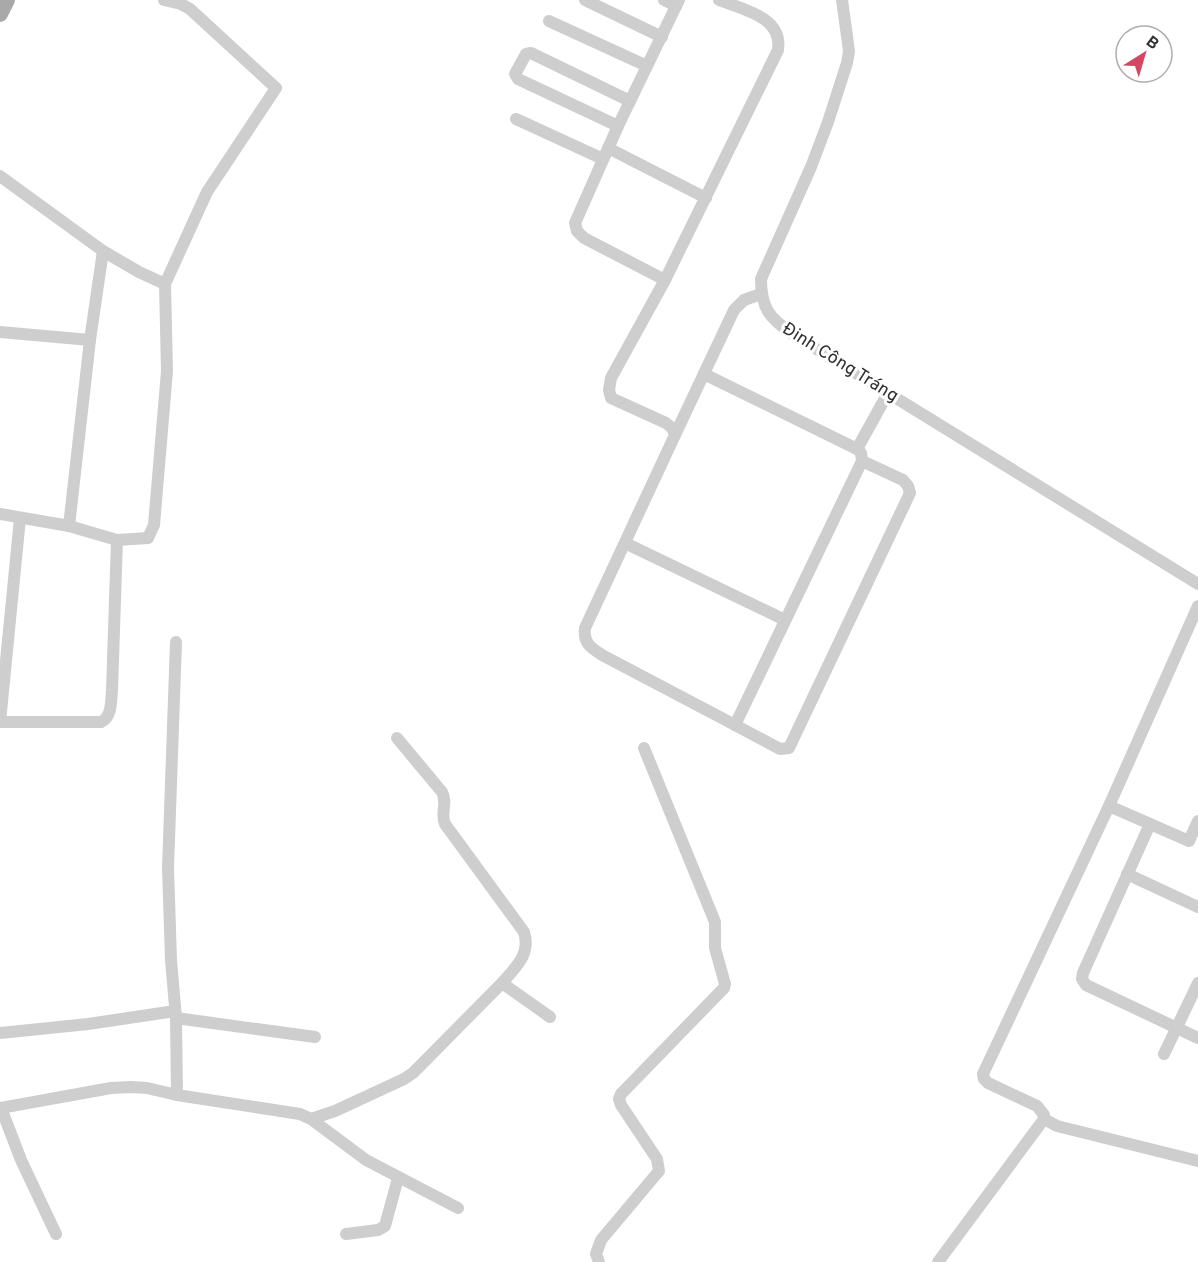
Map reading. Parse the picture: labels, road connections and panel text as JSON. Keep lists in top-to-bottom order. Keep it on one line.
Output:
{"streets":{"street":["Đinh Công Tráng"]},"north":"top right"}
